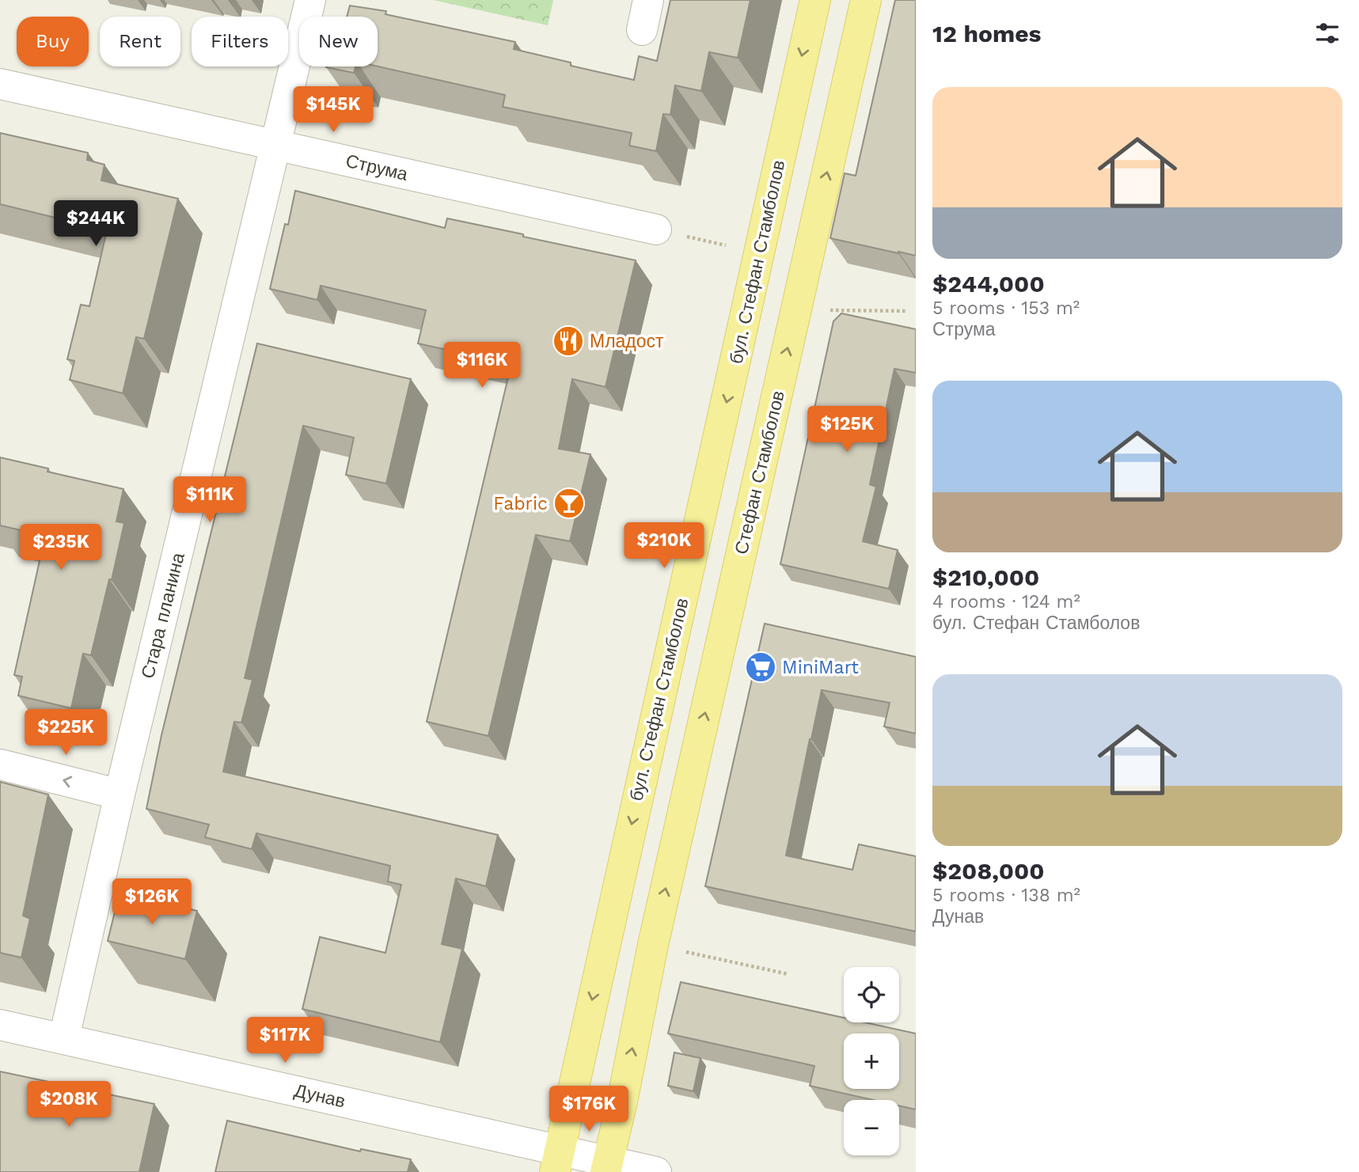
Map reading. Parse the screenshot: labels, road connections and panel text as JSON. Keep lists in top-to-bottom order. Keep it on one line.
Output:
{"streets":{"main road":["бул. Стефан Стамболов","Стефан Стамболов"],"street":["Струма","Стара планина","Дунав"]},"crossings":[["Струма","Стара планина"],["бул. Стефан Стамболов","Дунав"],["Стара планина","Дунав"]],"one_way":["бул. Стефан Стамболов","Стефан Стамболов"],"places":{"restaurant":["Младост"],"bar":["Fabric"],"supermarket":["MiniMart"]},"page":{"heading":"12 homes","chip":["Buy","Rent","Filters","New"],"list":[{"name":"$244,000","note":"5 rooms · 153 m² · Струма"},{"name":"$210,000","note":"4 rooms · 124 m² · бул. Стефан Стамболов"},{"name":"$208,000","note":"5 rooms · 138 m² · Дунав"}],"price":["$145K","$244K","$116K","$125K","$111K","$210K","$235K","$225K","$126K","$117K","$208K","$176K"],"map_buttons":["+","−"]}}
